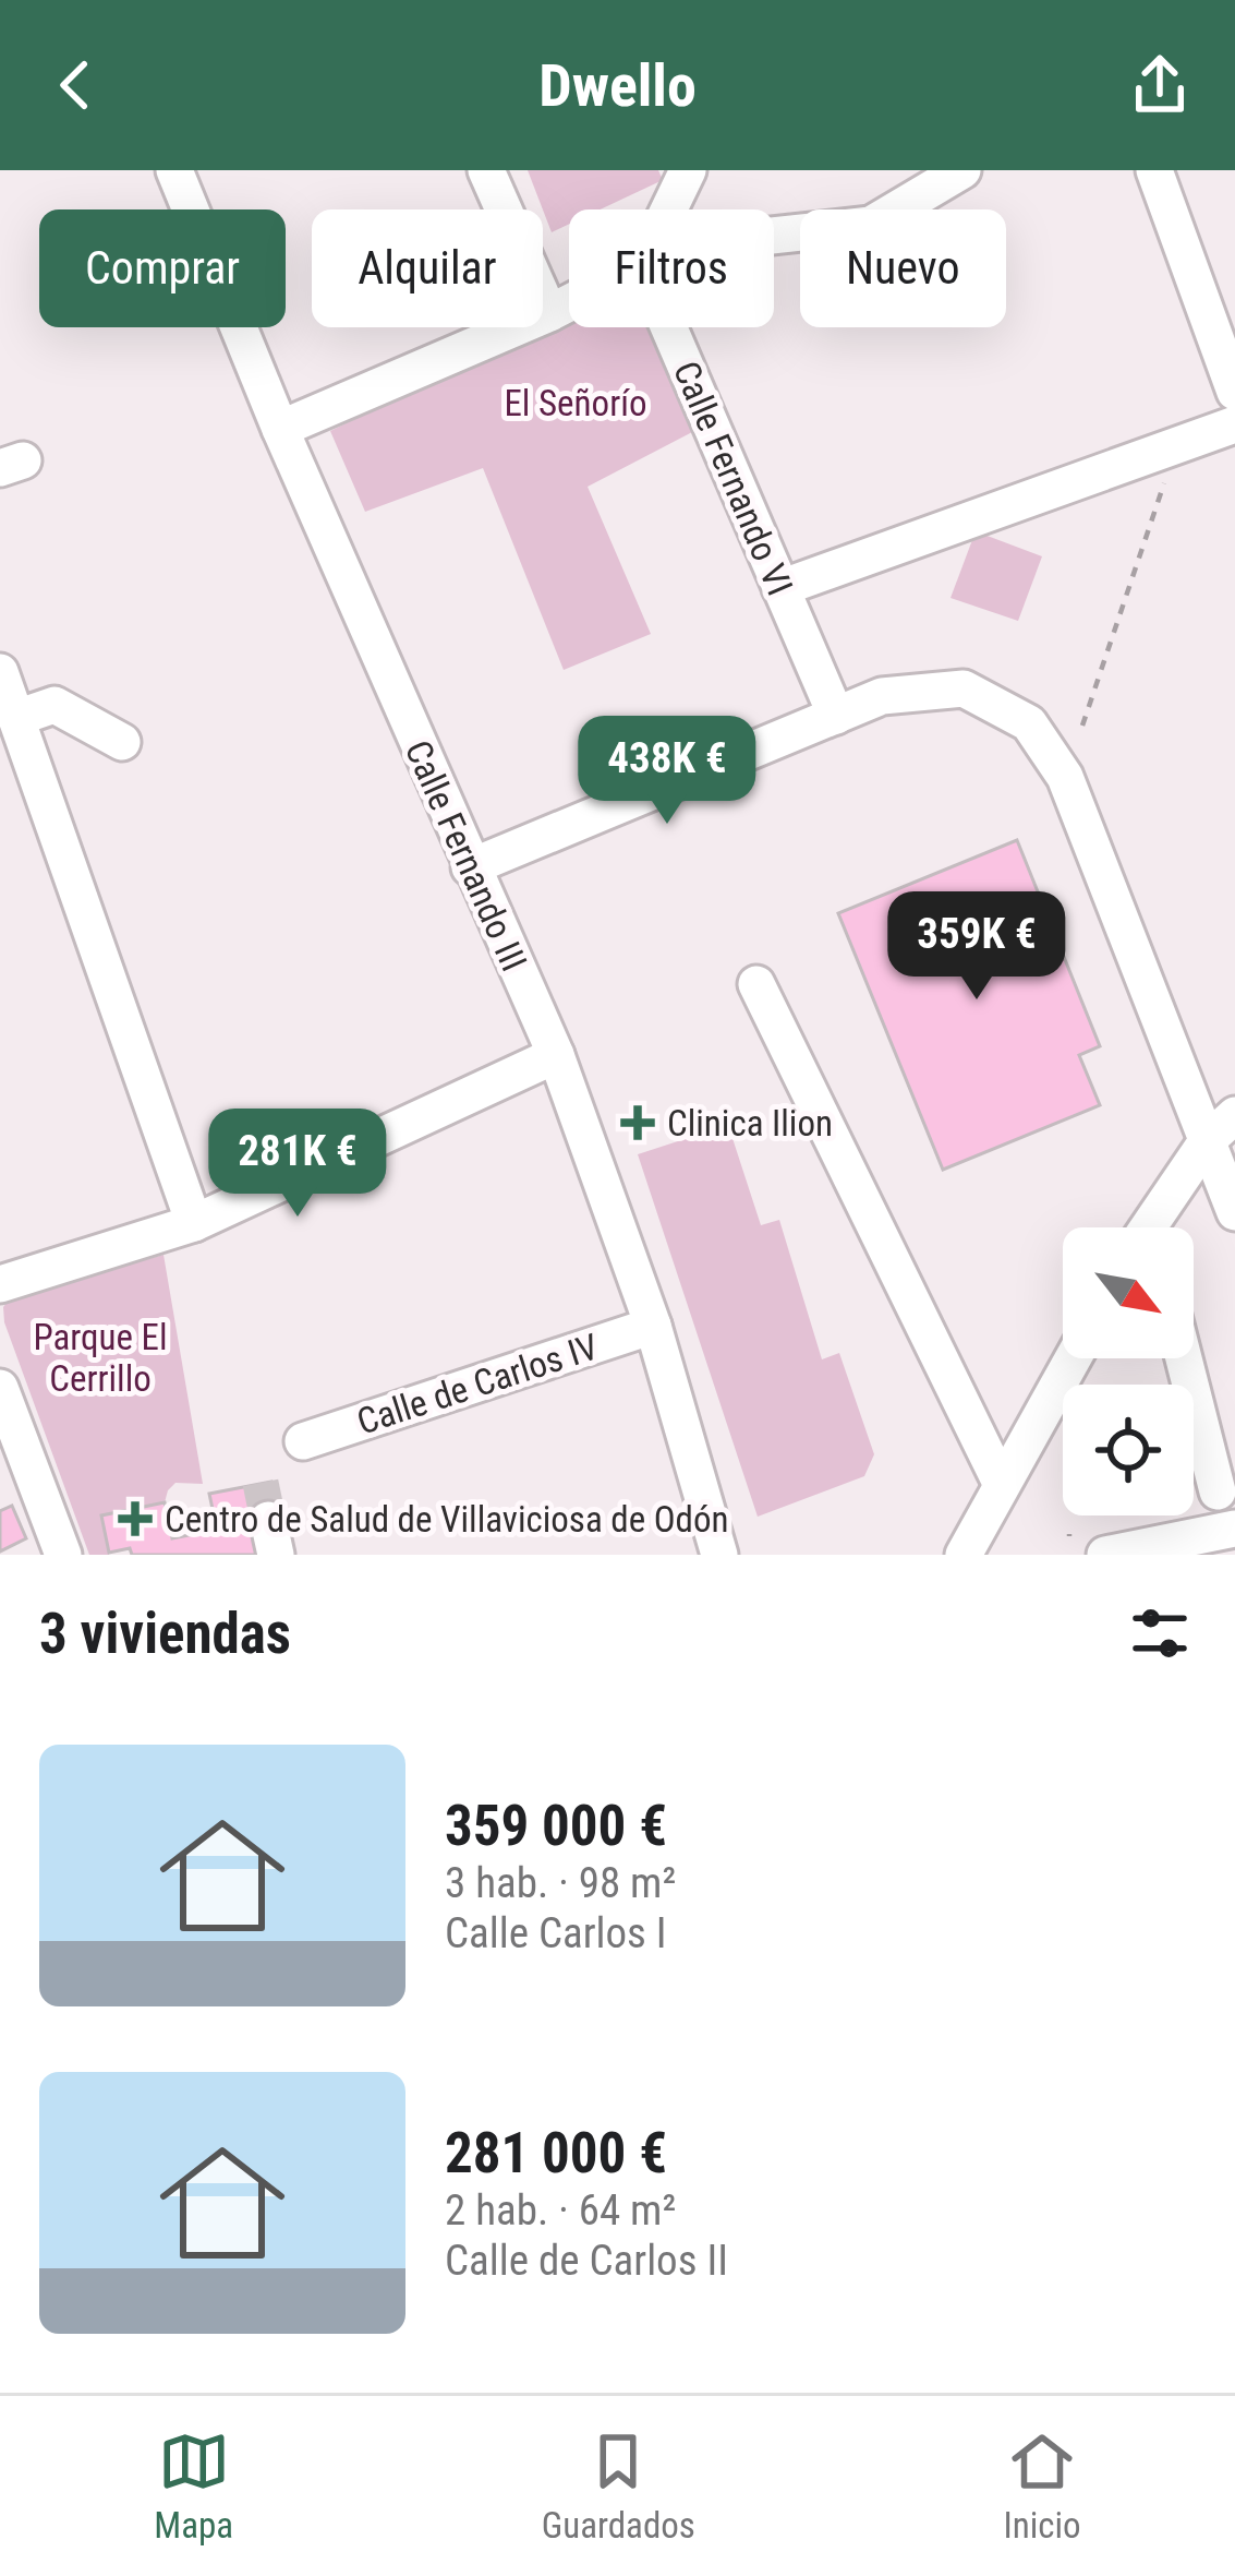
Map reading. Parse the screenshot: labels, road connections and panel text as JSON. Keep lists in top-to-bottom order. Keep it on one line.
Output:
{"streets":{"street":["Calle Fernando VI","Calle Fernando III","Calle de Carlos IV"]},"crossings":[["Calle Fernando III","Calle de Carlos IV"]],"parks":["El Señorío","Parque El Cerrillo"],"places":{"health":["Clinica Ilion","Centro de Salud de Villaviciosa de Odón"]},"north":"bottom right","page":{"header":"Dwello","chip":["Comprar","Alquilar","Filtros","Nuevo"],"price":["438K €","359K €","281K €"],"heading":"3 viviendas","list":[{"name":"359 000 €","note":"3 hab. · 98 m² · Calle Carlos I"},{"name":"281 000 €","note":"2 hab. · 64 m² · Calle de Carlos II"}],"tabs":["Mapa","Guardados","Inicio"]}}
